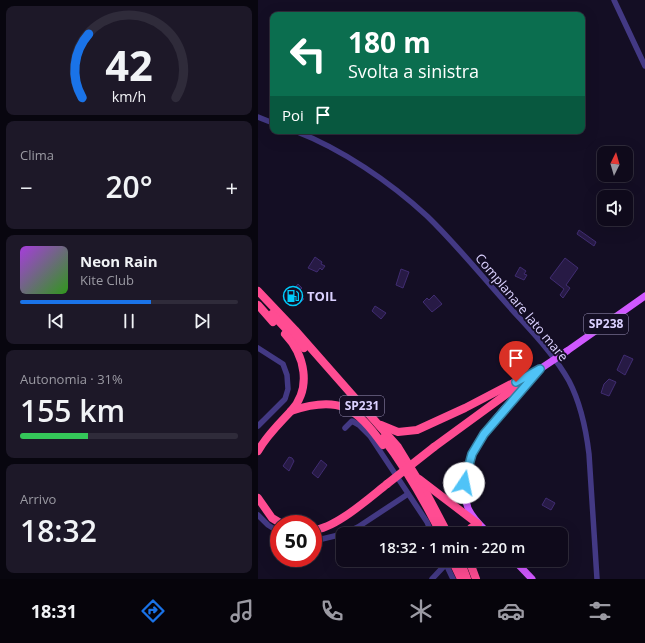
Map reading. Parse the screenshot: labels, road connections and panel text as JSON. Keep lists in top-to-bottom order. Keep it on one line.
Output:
{"streets":{"highway":["SP238","SP231"],"street":["Complanare lato mare"]},"places":{"fuel station":["TOIL"]},"north":"top","page":{"turn":["180 m","Svolta a sinistra"],"then":"Poi","tile":["Clima",["Autonomia · 31%","155 km"],["Arrivo","18:32"]],"heat":["−","20°","+"],"song":["Neon Rain","Kite Club"],"limit":"50","trip":"18:32 · 1 min · 220 m","tabs":"18:31","gauge":["42","km/h"]}}
